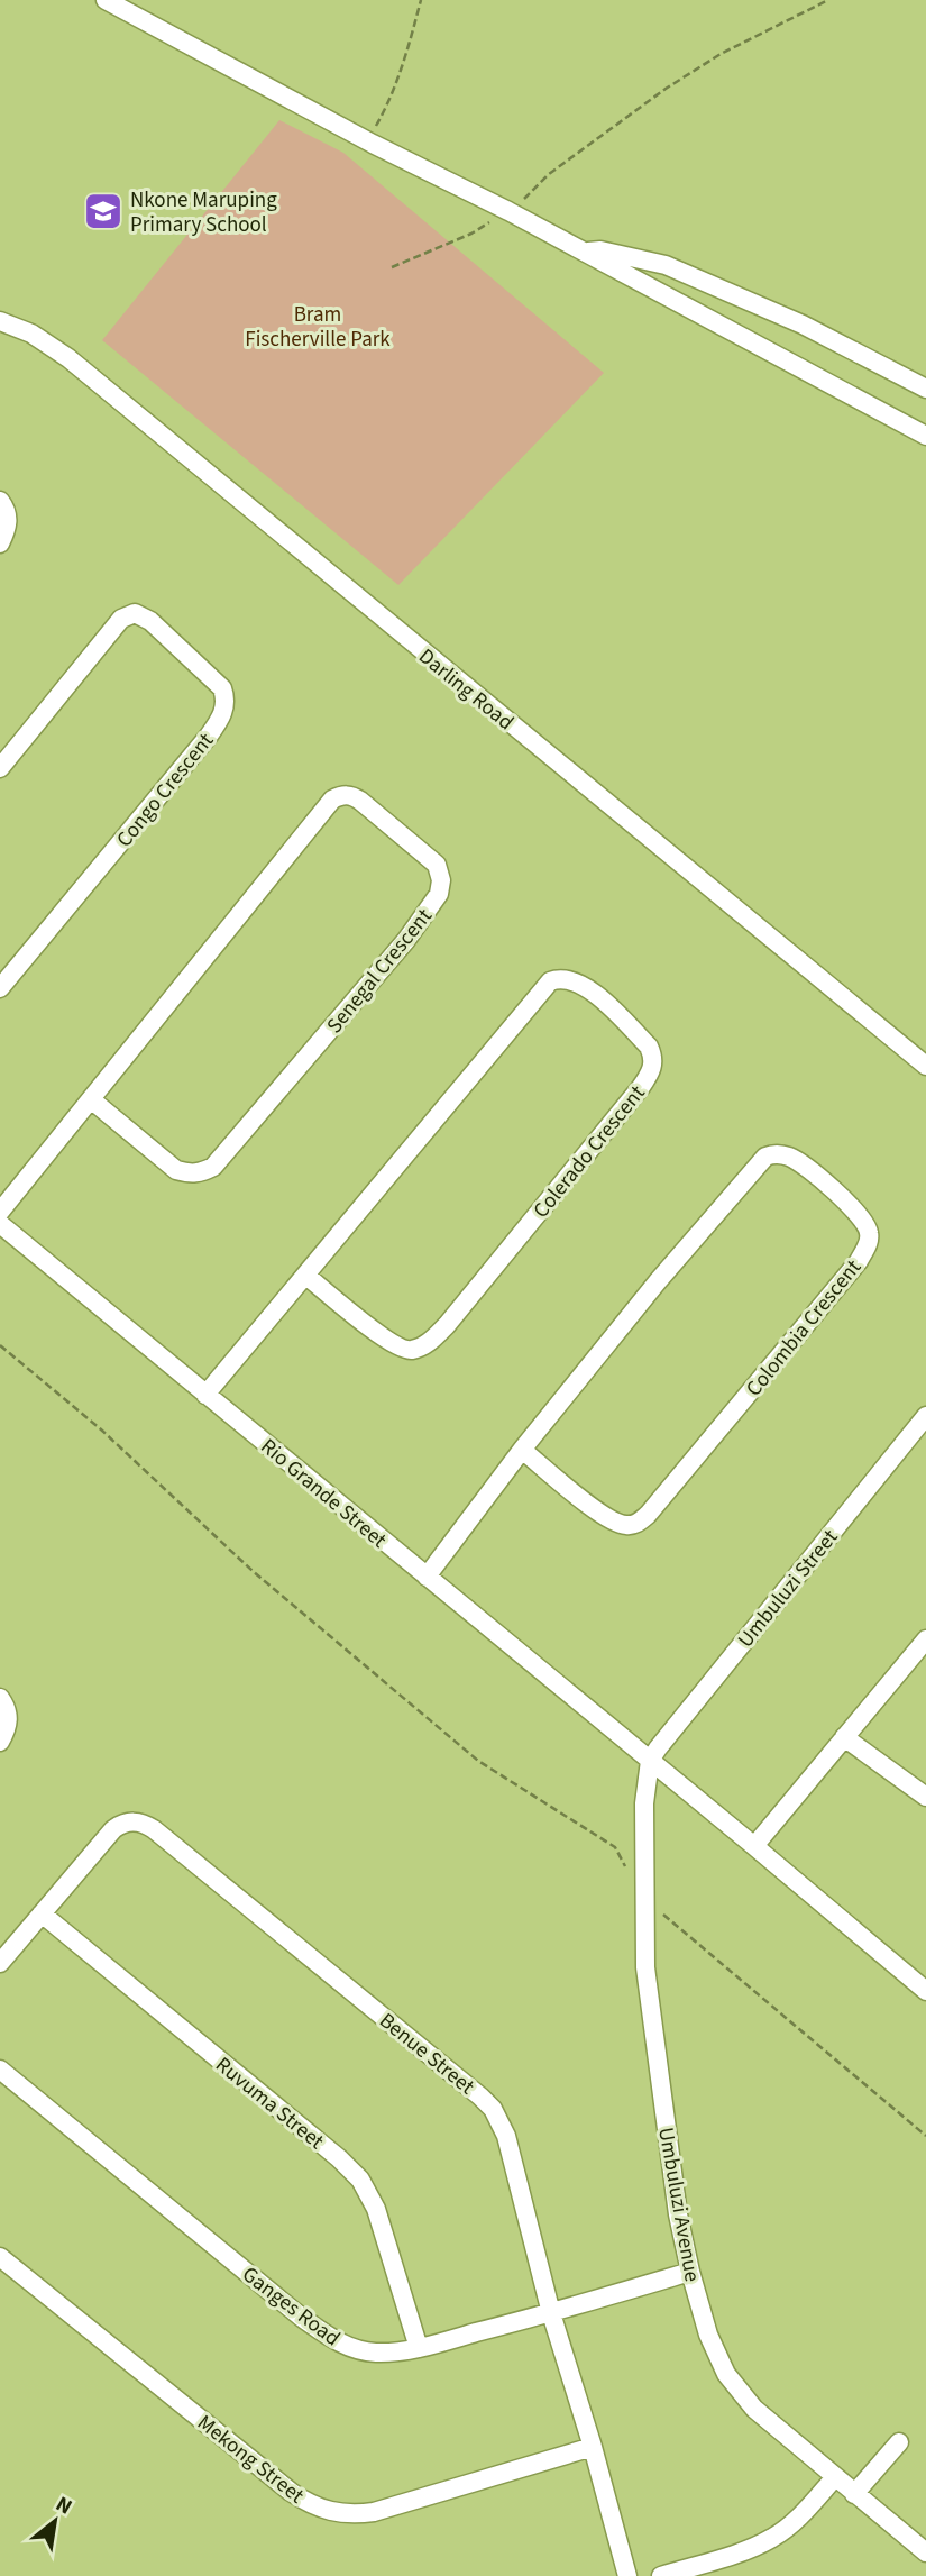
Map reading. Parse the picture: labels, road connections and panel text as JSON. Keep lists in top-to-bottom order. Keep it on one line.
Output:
{"streets":{"street":["Darling Road","Congo Crescent","Senegal Crescent","Colerado Crescent","Colombia Crescent","Rio Grande Street","Umbuluzi Street","Benue Street","Ruvuma Street","Umbuluzi Avenue","Ganges Road","Mekong Street"]},"crossings":[["Colerado Crescent","Rio Grande Street"],["Colombia Crescent","Rio Grande Street"],["Rio Grande Street","Umbuluzi Street"],["Rio Grande Street","Umbuluzi Avenue"],["Umbuluzi Street","Umbuluzi Avenue"],["Benue Street","Ruvuma Street"],["Benue Street","Ganges Road"],["Benue Street","Mekong Street"],["Ruvuma Street","Ganges Road"],["Umbuluzi Avenue","Ganges Road"]],"parks":["Bram Fischerville Park"],"places":{"school or university":["Nkone Maruping Primary School"]},"north":"top right"}
